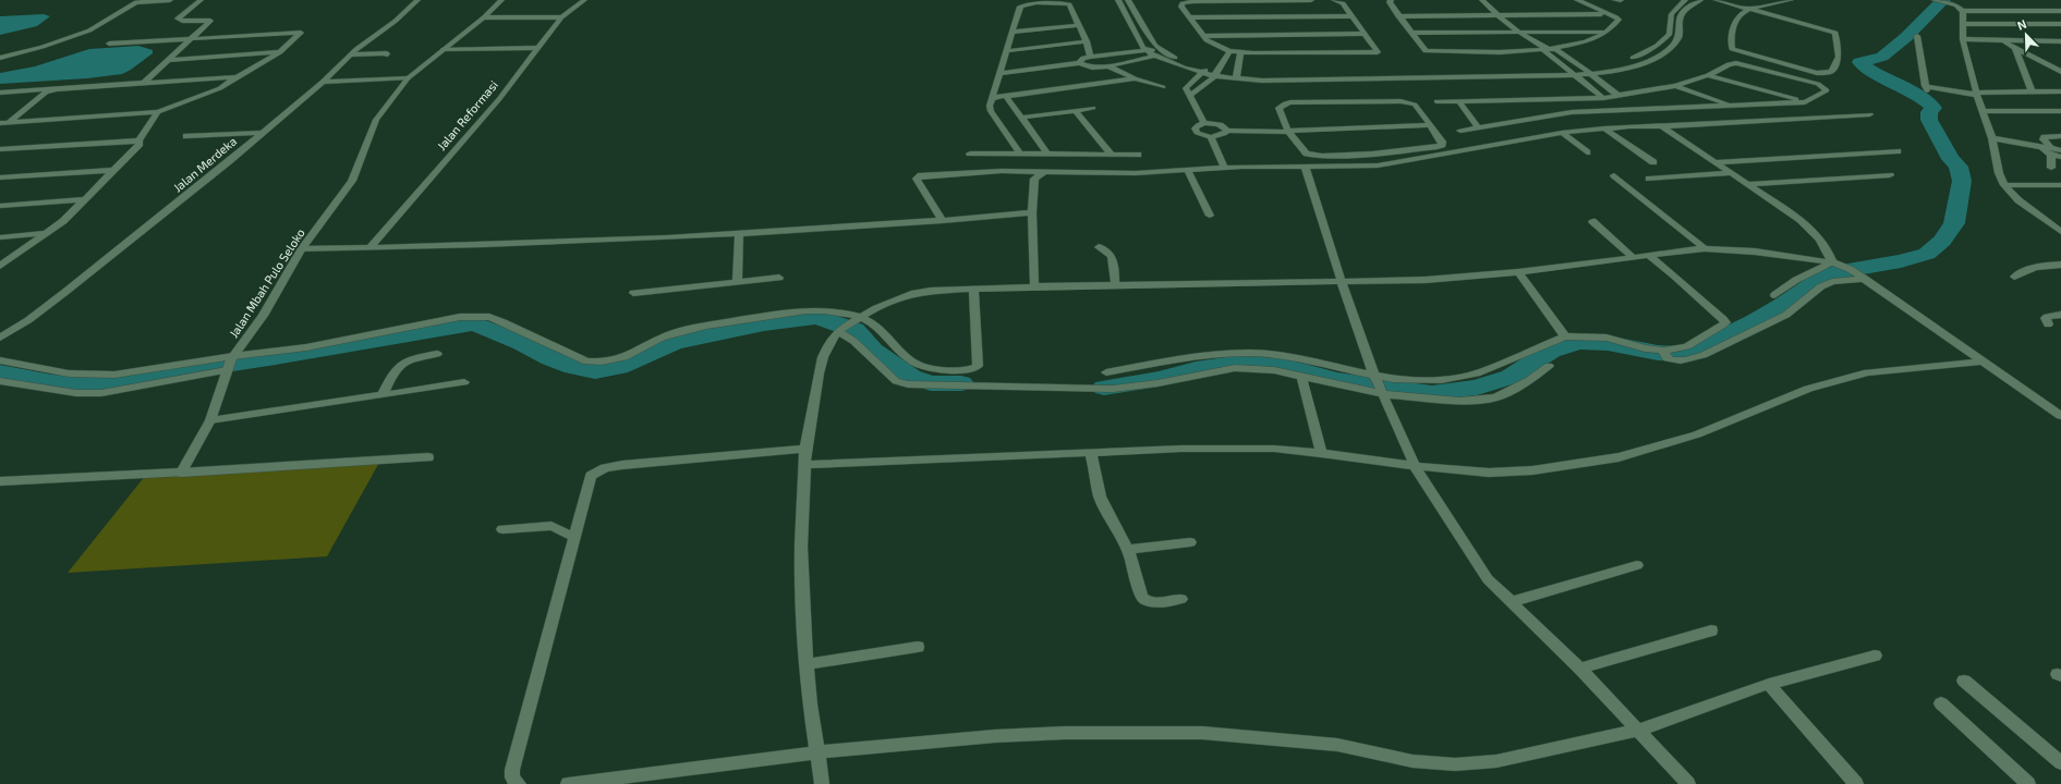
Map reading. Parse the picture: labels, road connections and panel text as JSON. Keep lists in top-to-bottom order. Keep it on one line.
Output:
{"streets":{"street":["Jalan Reformasi","Jalan Merdeka","Jalan Mbah Pulo Seloko"]},"north":"top left"}
